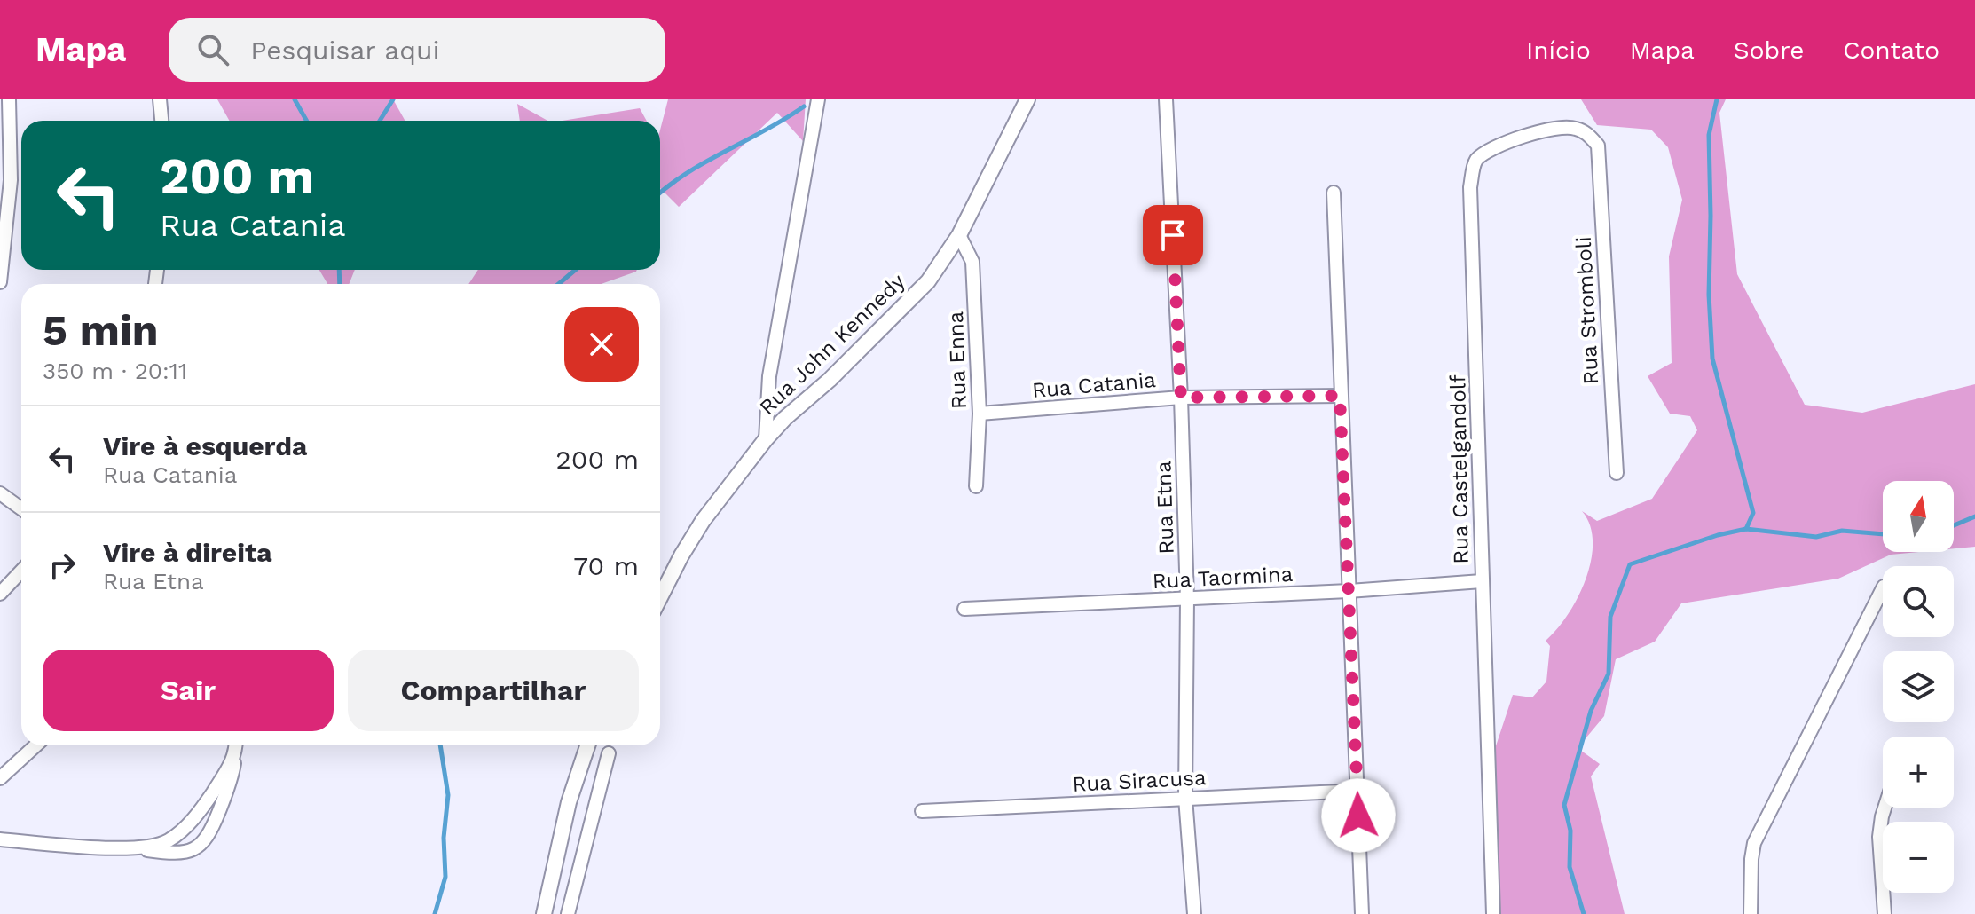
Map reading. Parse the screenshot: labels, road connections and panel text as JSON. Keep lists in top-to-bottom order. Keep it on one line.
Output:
{"streets":{"street":["Rua Stromboli","Rua John Kennedy","Rua Enna","Rua Catania","Rua Castelgandolf","Rua Etna","Rua Taormina","Rua Siracusa"]},"crossings":[["Rua Stromboli","Rua Castelgandolf"],["Rua John Kennedy","Rua Enna"],["Rua Enna","Rua Catania"],["Rua Catania","Rua Etna"],["Rua Castelgandolf","Rua Taormina"],["Rua Etna","Rua Taormina"],["Rua Etna","Rua Siracusa"]],"north":"top","page":{"header":"Mapa","search":"Pesquisar aqui","nav":["Início","Mapa","Sobre","Contato"],"turn":["200 m","Rua Catania"],"heading":["5 min","350 m · 20:11"],"list":[{"name":"Vire à esquerda","note":"Rua Catania","value":"200 m"},{"name":"Vire à direita","note":"Rua Etna","value":"70 m"}],"map_buttons":["+","−"],"buttons":["Sair","Compartilhar"]}}
